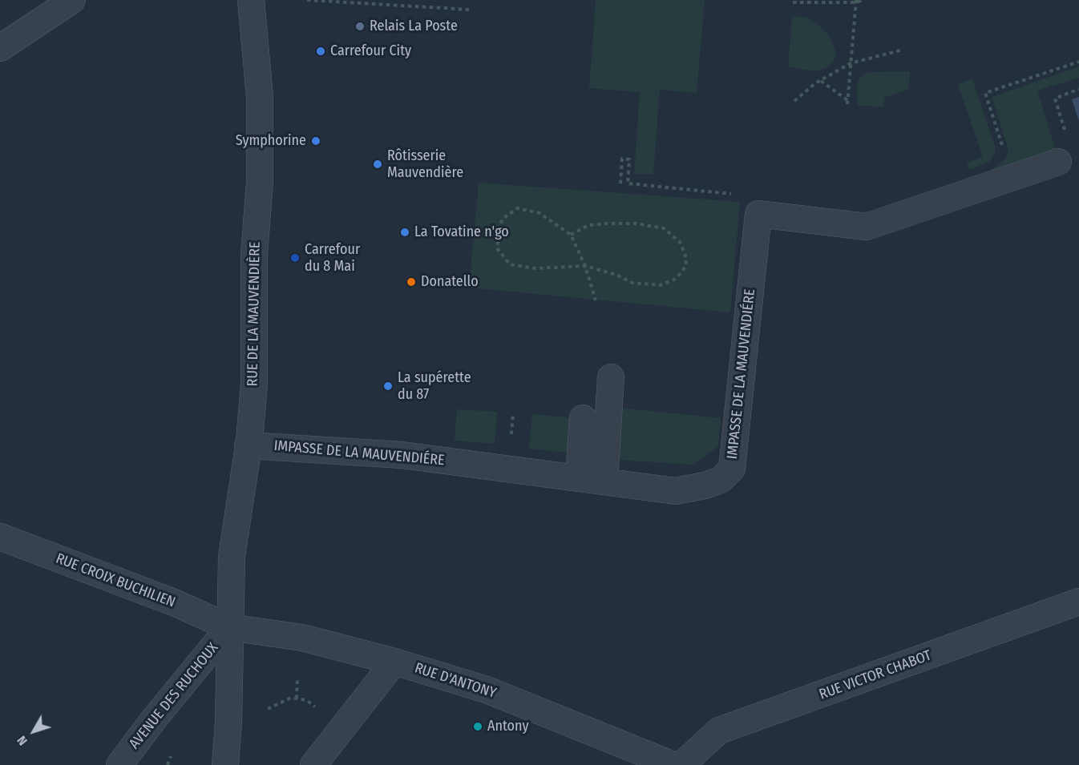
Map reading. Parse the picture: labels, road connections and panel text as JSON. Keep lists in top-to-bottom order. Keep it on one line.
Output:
{"streets":{"street":["RUE DE LA MAUVENDIÈRE","IMPASSE DE LA MAUVENDIÉRE","RUE CROIX BUCHILIEN","RUE VICTOR CHABOT","RUE D'ANTONY","AVENUE DES RUCHOUX"]},"crossings":[["RUE DE LA MAUVENDIÈRE","IMPASSE DE LA MAUVENDIÉRE"],["RUE DE LA MAUVENDIÈRE","RUE CROIX BUCHILIEN"],["RUE DE LA MAUVENDIÈRE","RUE D'ANTONY"],["RUE DE LA MAUVENDIÈRE","AVENUE DES RUCHOUX"],["RUE CROIX BUCHILIEN","RUE D'ANTONY"],["RUE CROIX BUCHILIEN","AVENUE DES RUCHOUX"],["RUE D'ANTONY","AVENUE DES RUCHOUX"]],"places":["Relais La Poste","Carrefour City","Symphorine","Rôtisserie Mauvendière","La Tovatine n'go","Carrefour du 8 Mai","Donatello","La supérette du 87","Antony"],"north":"bottom left"}
